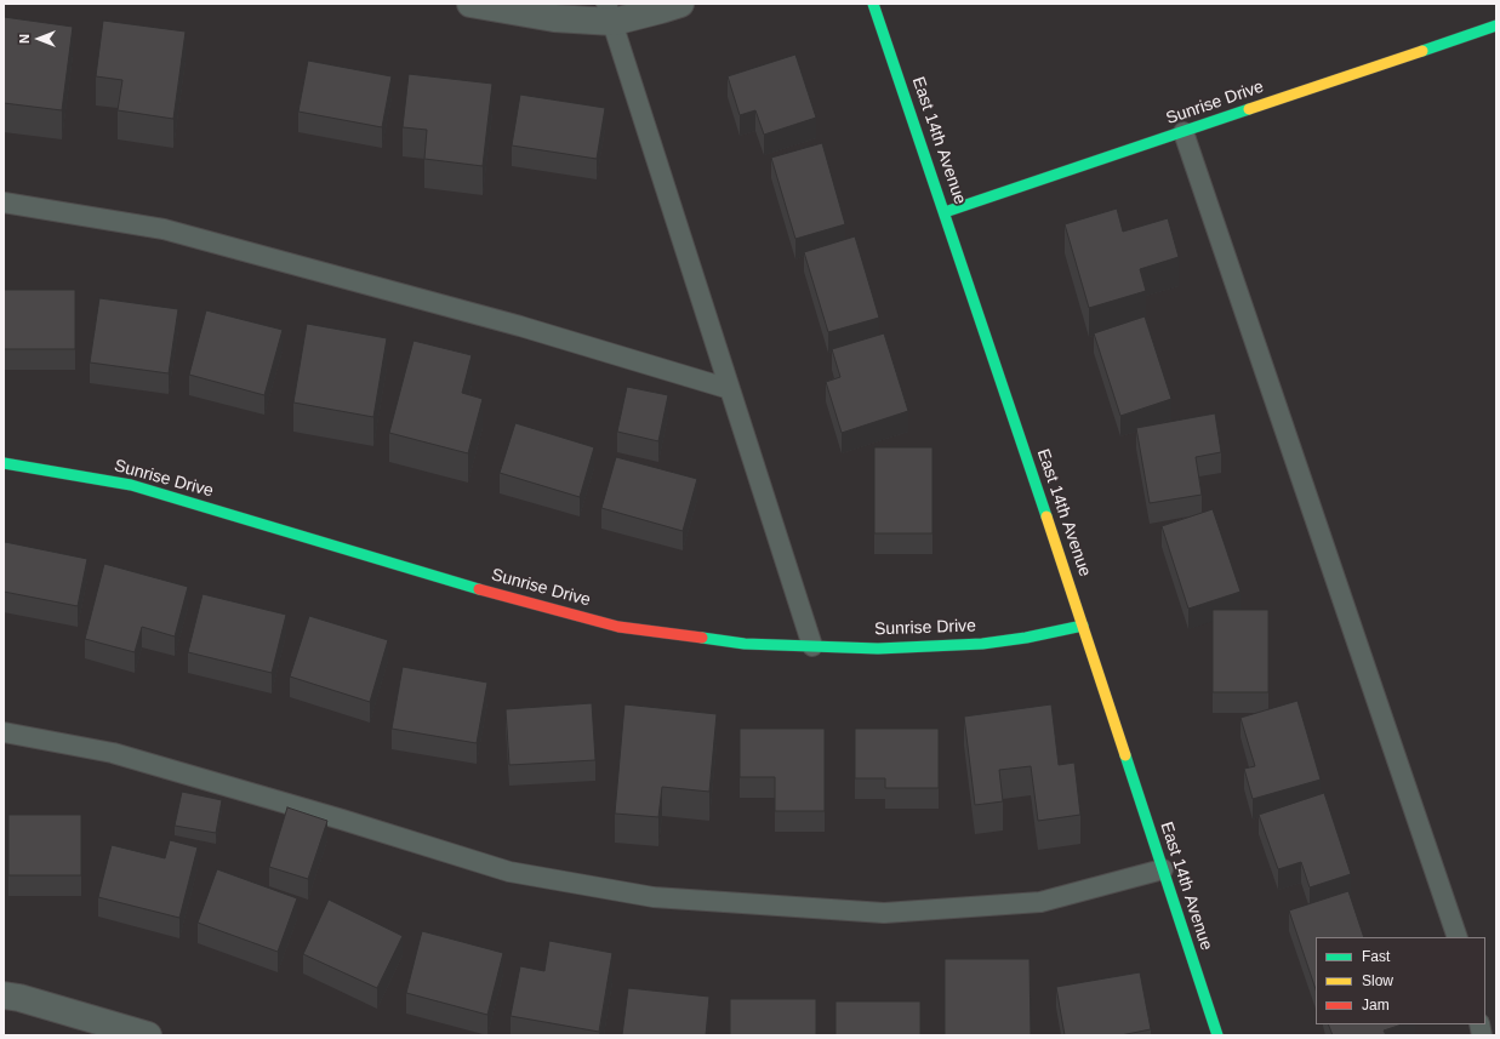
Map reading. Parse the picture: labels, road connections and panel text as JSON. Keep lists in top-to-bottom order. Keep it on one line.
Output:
{"streets":{"street":["Sunrise Drive","East 14th Avenue"]},"crossings":[["Sunrise Drive","East 14th Avenue"]],"legend":["Fast","Slow","Jam"],"north":"left"}
